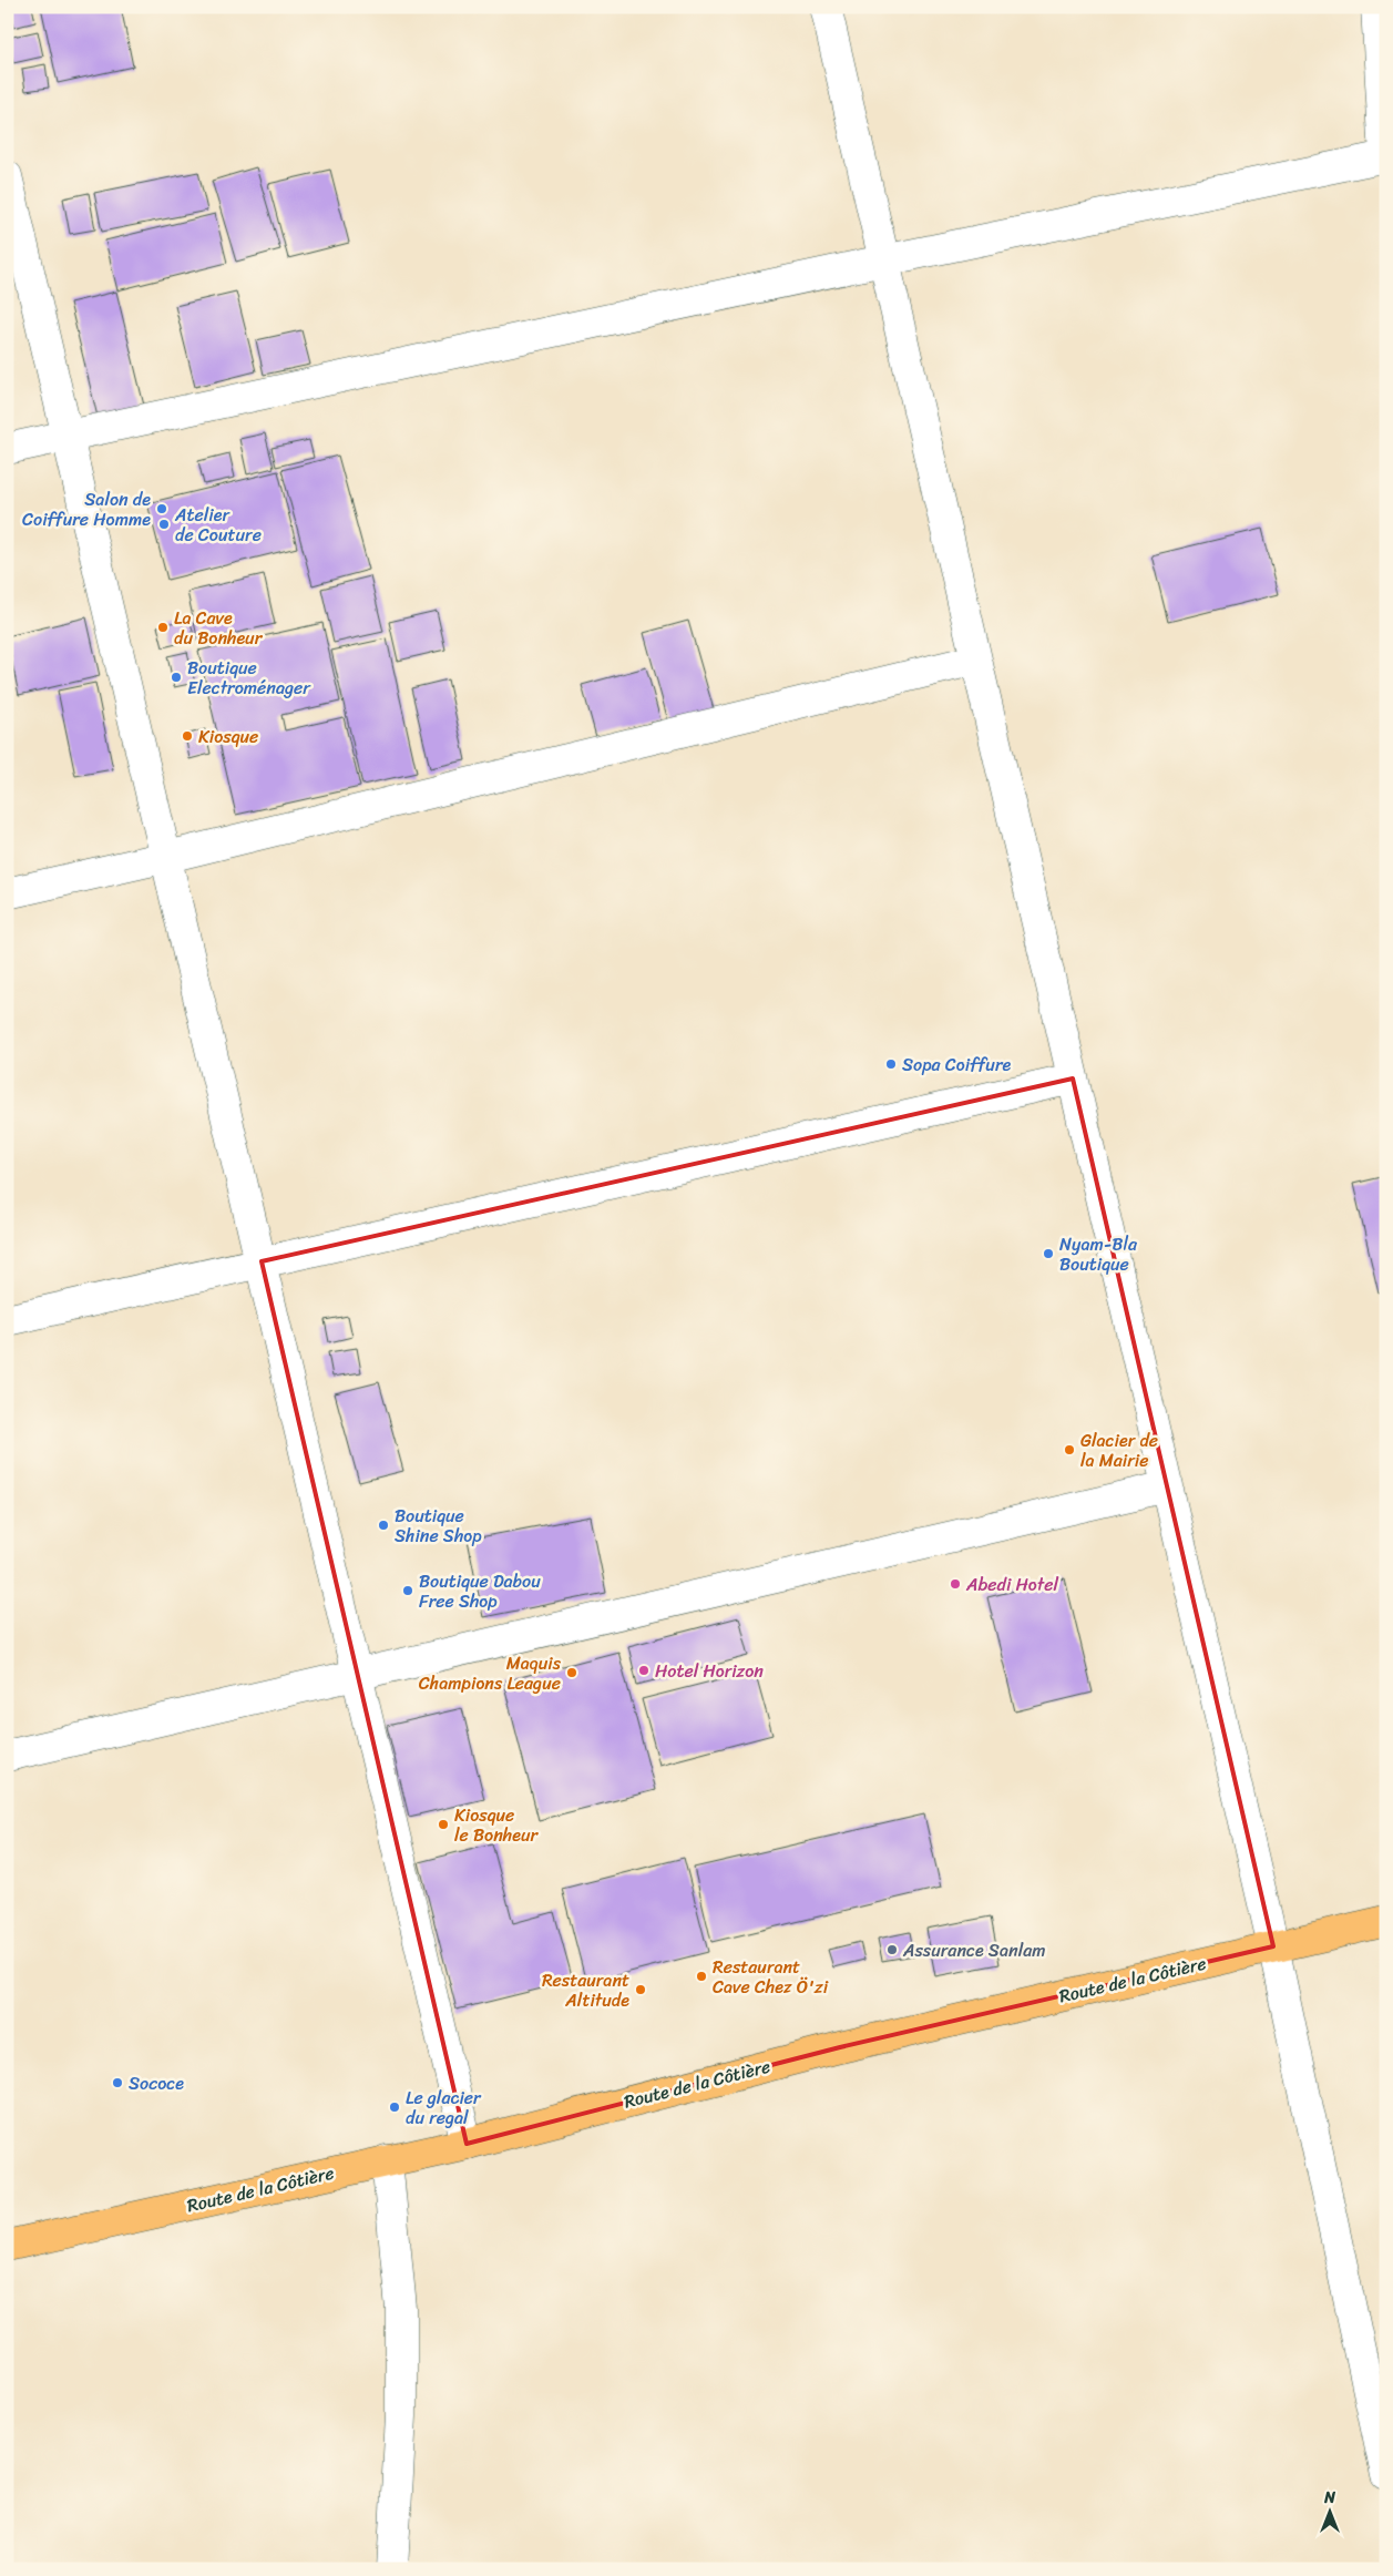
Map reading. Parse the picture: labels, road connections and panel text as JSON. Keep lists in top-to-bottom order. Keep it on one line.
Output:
{"streets":{"main road":["Route de la Côtière"]},"places":["Salon de Coiffure Homme","Atelier de Couture","La Cave du Bonheur","Boutique Electroménager","Kiosque","Sopa Coiffure","Nyam-Bla Boutique","Glacier de la Mairie","Boutique Shine Shop","Abedi Hotel","Boutique Dabou Free Shop","Hotel Horizon","Maquis Champions League","Kiosque le Bonheur","Assurance Sanlam","Restaurant Cave Chez Ö'zi","Restaurant Altitude","Sococe","Le glacier du regal"],"north":"top"}
